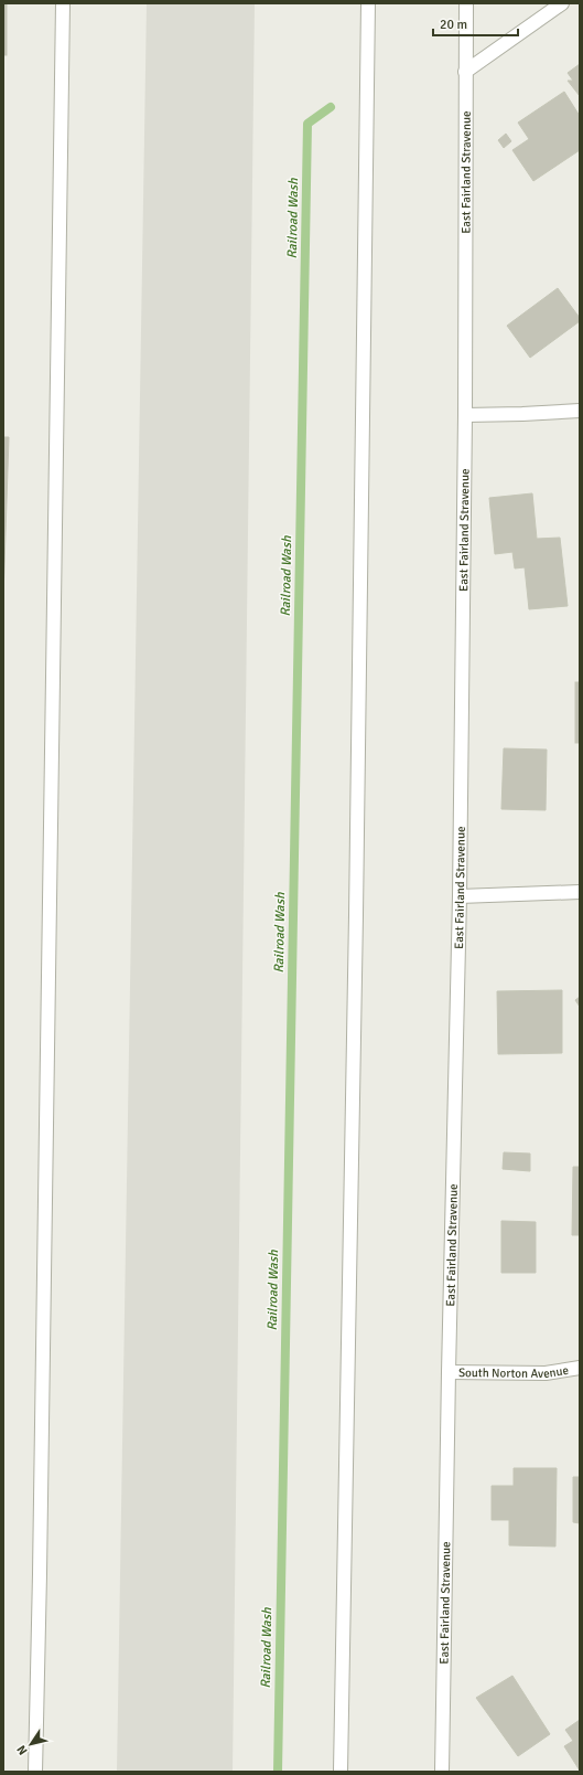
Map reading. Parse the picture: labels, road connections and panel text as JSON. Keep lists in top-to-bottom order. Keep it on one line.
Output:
{"streets":{"street":["East Fairland Stravenue","South Norton Avenue"]},"crossings":[["East Fairland Stravenue","South Norton Avenue"]],"water":["Railroad Wash"],"scale_bar":"20 m","north":"bottom left"}
